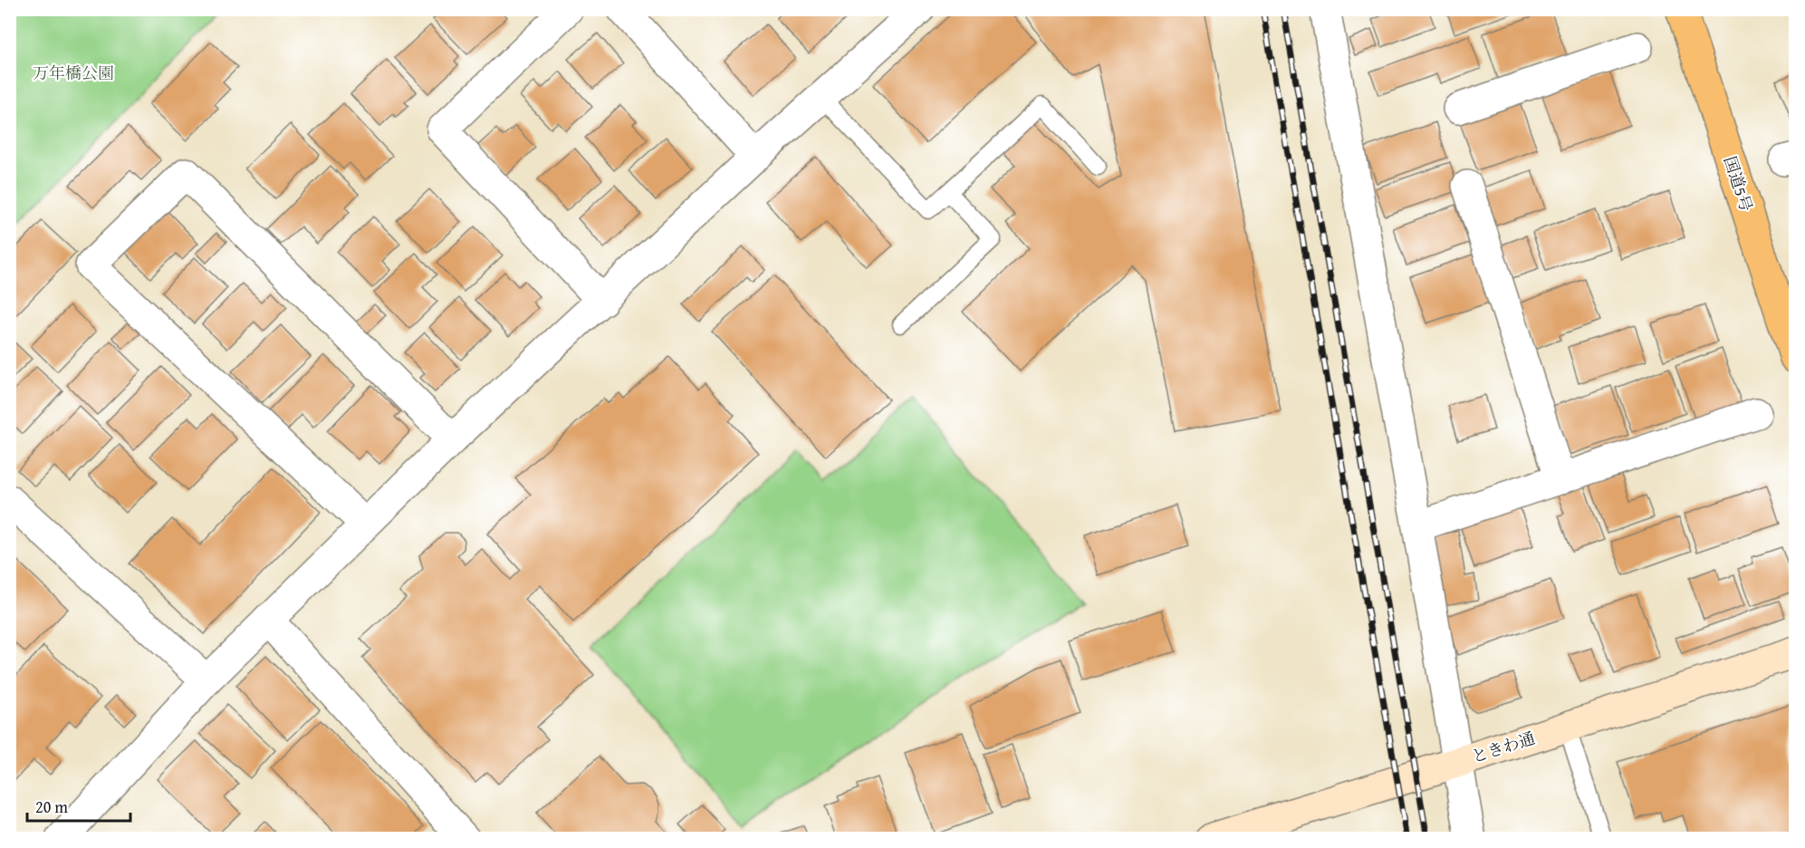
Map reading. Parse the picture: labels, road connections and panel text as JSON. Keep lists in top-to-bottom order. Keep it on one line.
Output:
{"streets":{"highway":["国道5号"],"street":["ときわ通"]},"parks":["万年橋公園"],"scale_bar":"20 m"}
